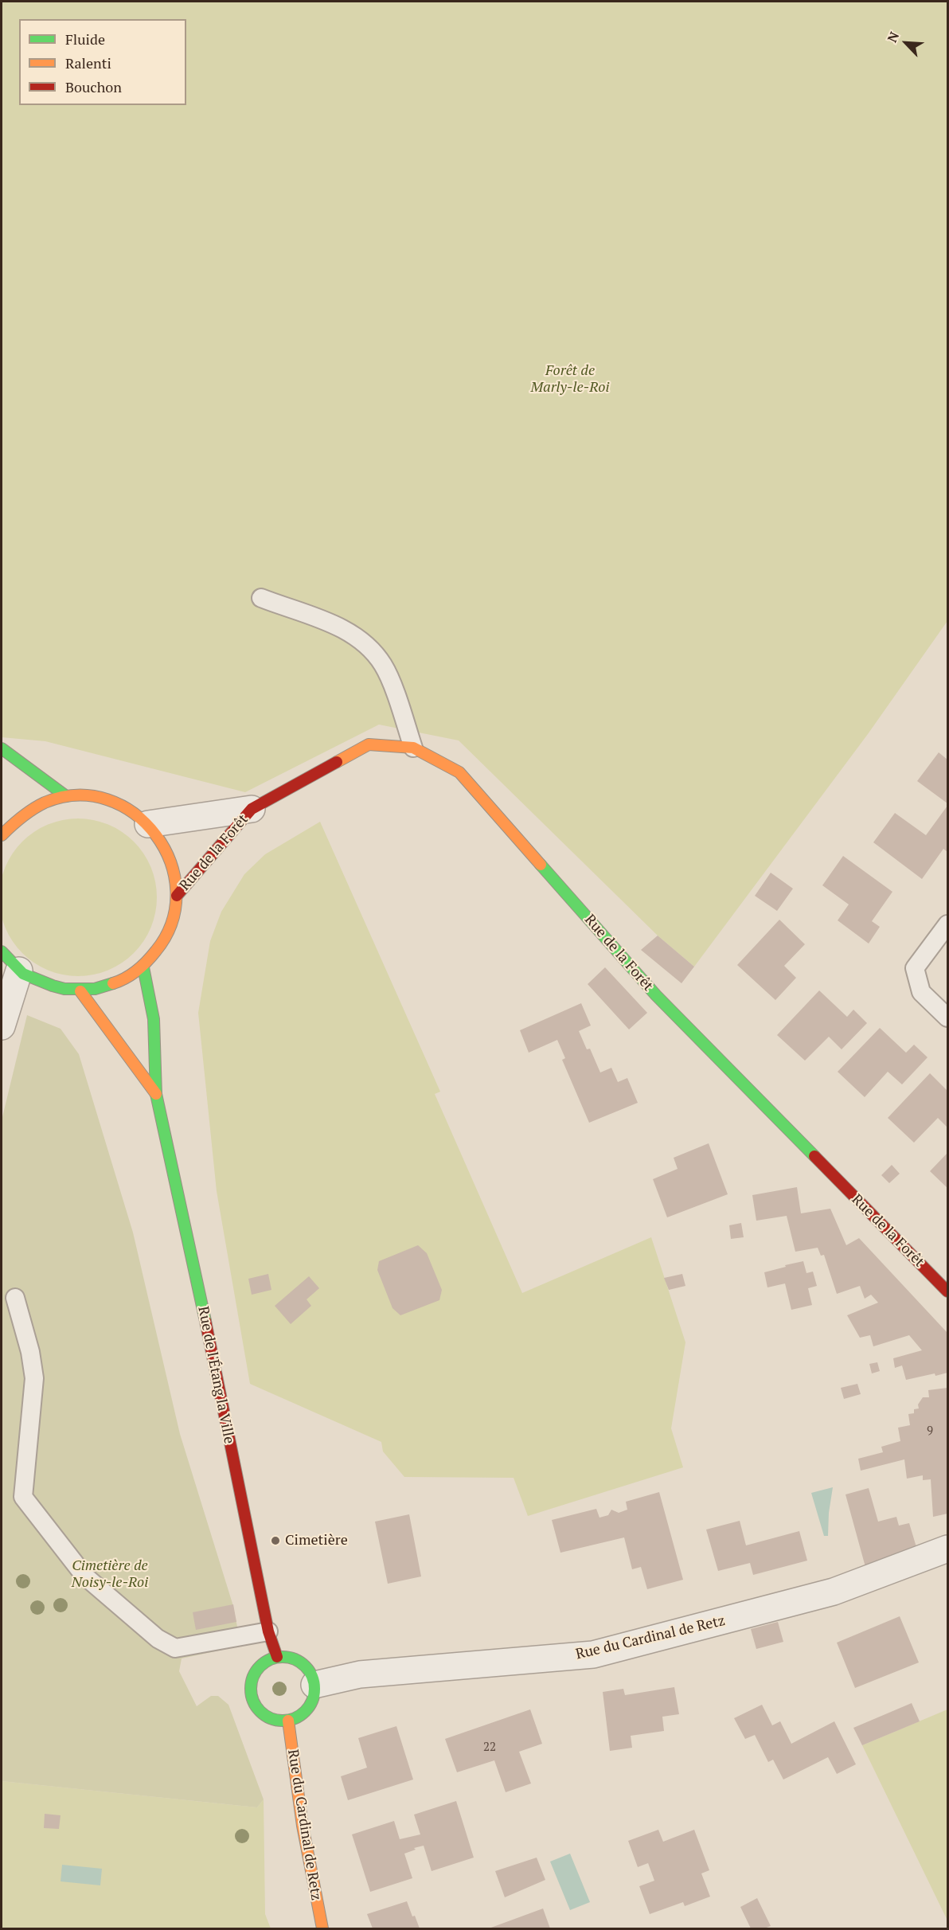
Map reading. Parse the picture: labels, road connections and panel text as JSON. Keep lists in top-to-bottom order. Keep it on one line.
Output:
{"streets":{"street":["Rue de la Forêt","Rue de l'Étang la Ville","Rue du Cardinal de Retz"]},"crossings":[["Rue de l'Étang la Ville","Rue du Cardinal de Retz"]],"parks":["Forêt de Marly-le-Roi","Cimetière de Noisy-le-Roi"],"places":["Cimetière"],"house_numbers":["9","22"],"legend":["Fluide","Ralenti","Bouchon"],"north":"top left"}
